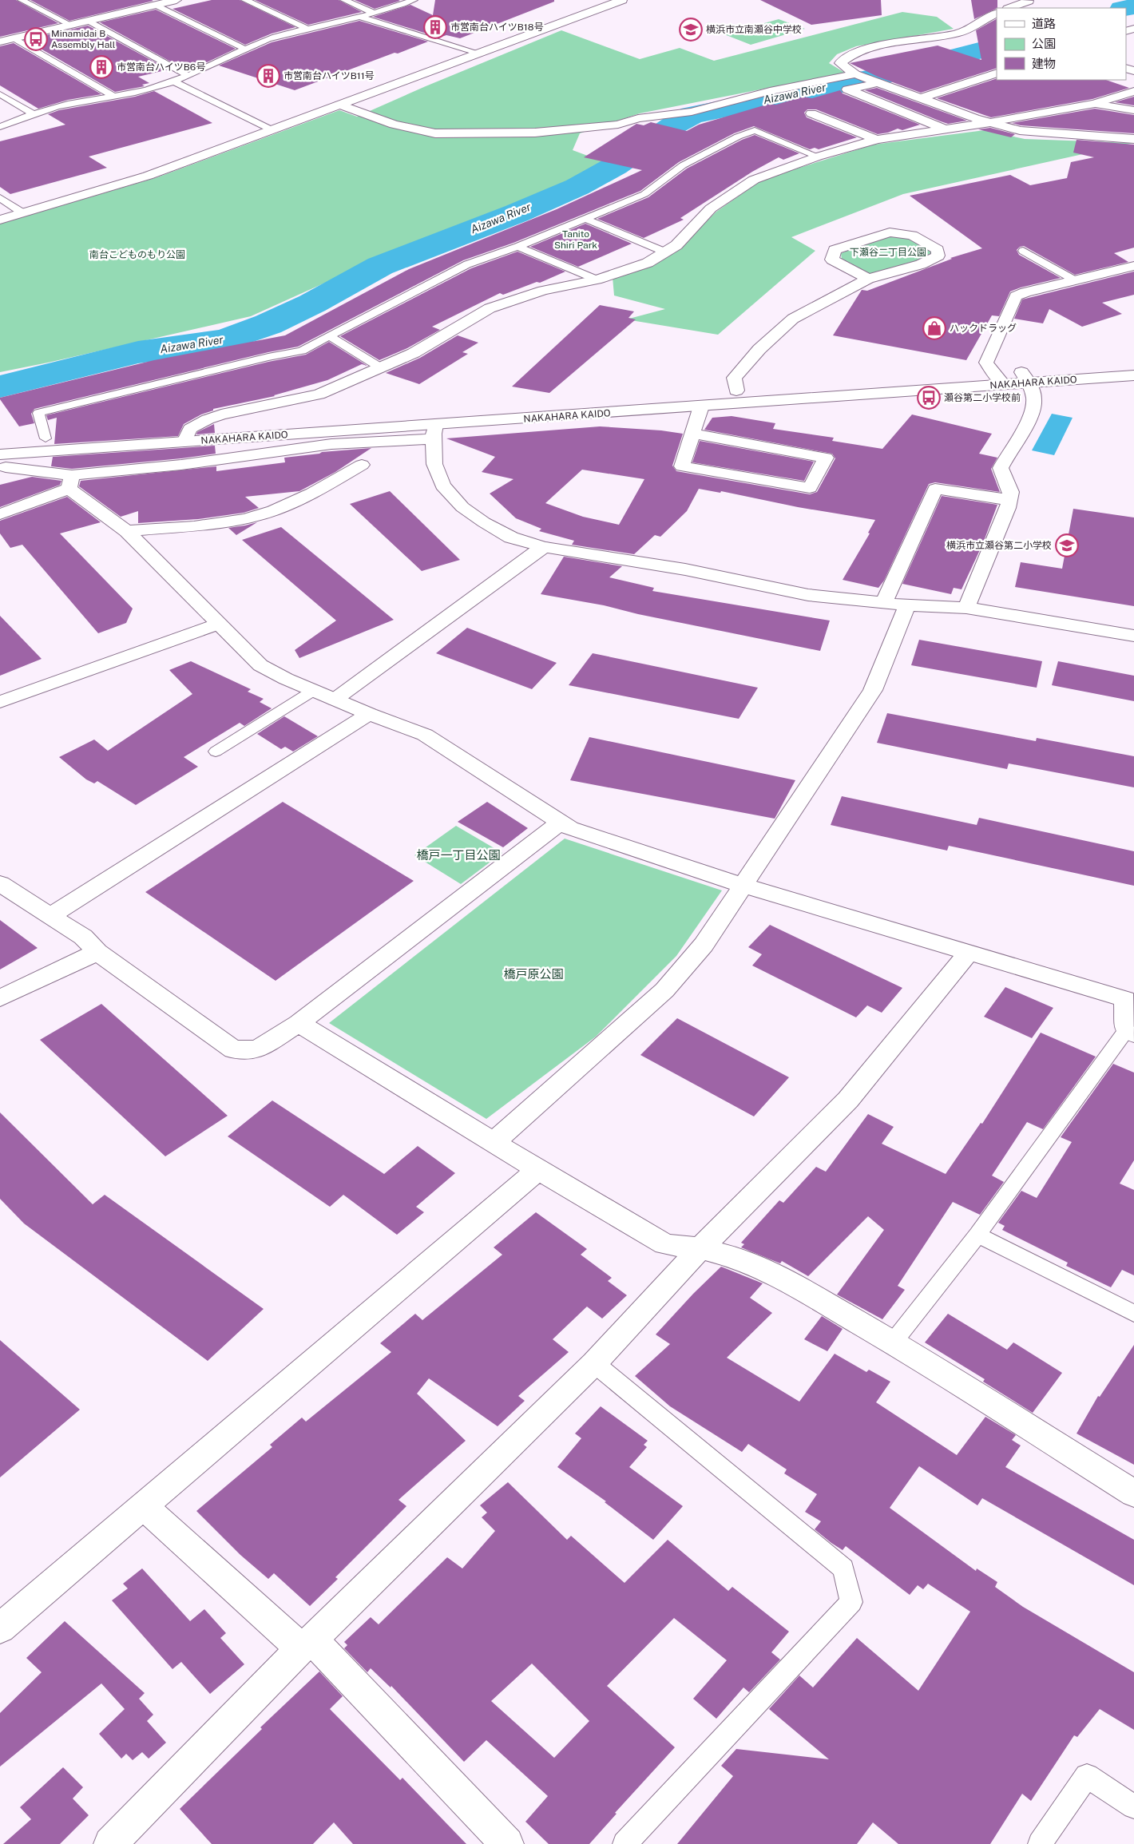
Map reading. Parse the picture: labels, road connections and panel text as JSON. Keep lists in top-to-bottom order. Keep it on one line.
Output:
{"streets":{"street":["NAKAHARA KAIDO"]},"water":["Aizawa River"],"parks":["Tanito Shiri Park","下瀬谷二丁目公園","南台こどものもり公園","橋戸一丁目公園","橋戸原公園"],"places":{"building":["市営南台ハイツB18号","市営南台ハイツB6号","市営南台ハイツB11号"],"school or university":["横浜市立南瀬谷中学校","横浜市立瀬谷第二小学校"],"bus stop":["Minamidai B Assembly Hall","瀬谷第二小学校前"],"shop":["ハックドラッグ"]},"legend":["道路","公園","建物"]}
